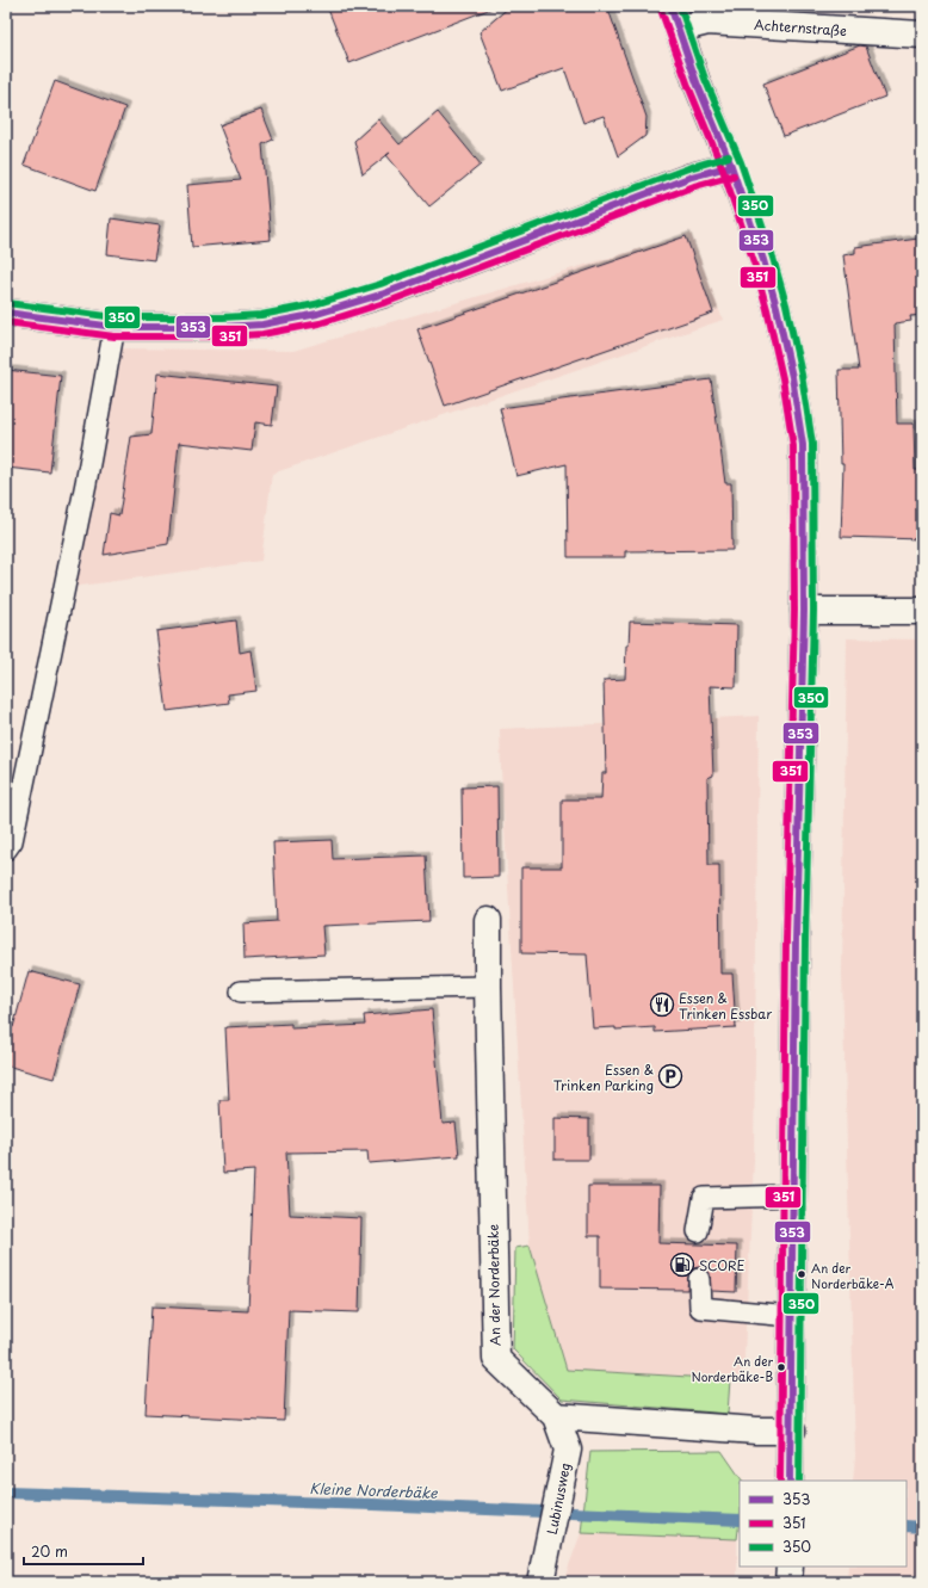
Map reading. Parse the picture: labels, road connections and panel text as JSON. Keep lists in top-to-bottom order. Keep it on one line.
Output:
{"streets":{"street":["Achternstraße","An der Norderbäke","Lubinusweg"]},"crossings":[["An der Norderbäke","Lubinusweg"]],"water":["Kleine Norderbäke"],"places":{"restaurant":["Essen & Trinken Essbar"],"parking":["Essen & Trinken Parking"],"fuel station":["SCORE"],"other":["An der Norderbäke-A","An der Norderbäke-B"]},"lines":["transit line 353","transit line 350","transit line 351"],"legend":["353","351","350"],"scale_bar":"20 m"}
